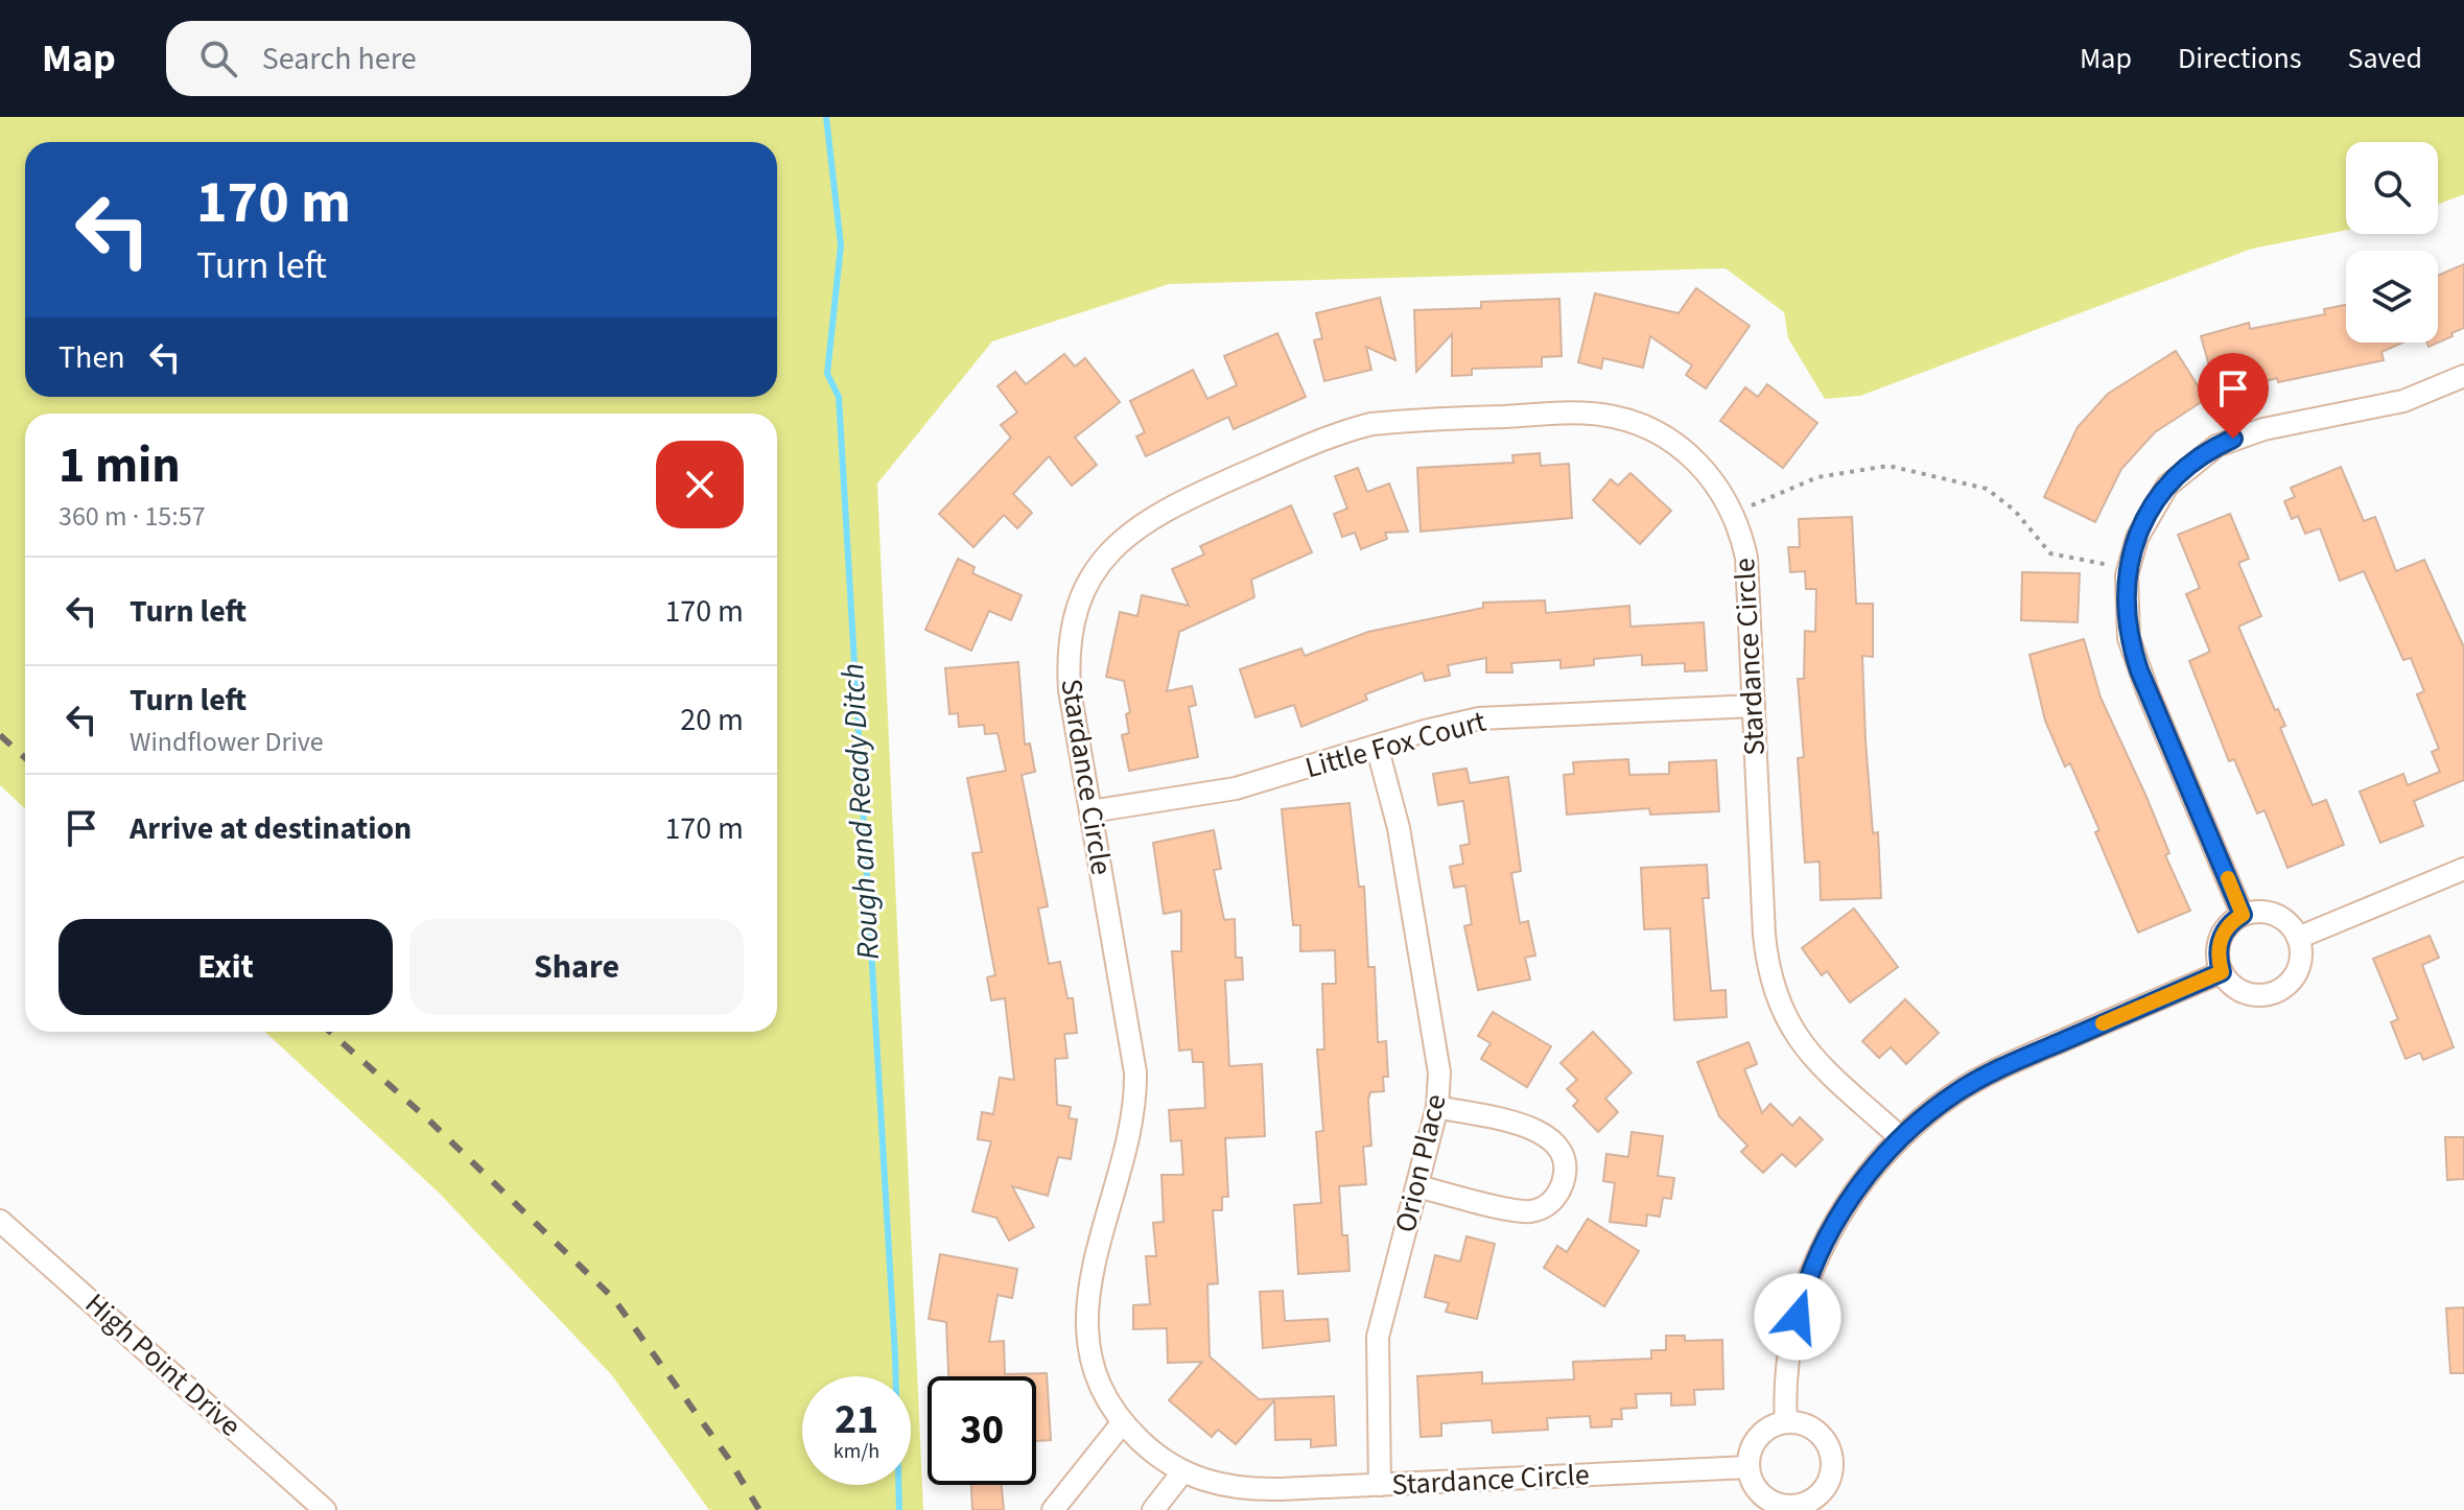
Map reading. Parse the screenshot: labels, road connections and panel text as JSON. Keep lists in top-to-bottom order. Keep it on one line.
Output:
{"streets":{"street":["Stardance Circle","Little Fox Court","Orion Place","High Point Drive"]},"crossings":[["Stardance Circle","Little Fox Court"],["Stardance Circle","Orion Place"],["Little Fox Court","Orion Place"]],"water":["Rough and Ready Ditch"],"page":{"header":"Map","search":"Search here","nav":["Map","Directions","Saved"],"turn":["170 m","Turn left"],"then":"Then","heading":["1 min","360 m · 15:57"],"list":[{"name":"Turn left","value":"170 m"},{"name":"Turn left","note":"Windflower Drive","value":"20 m"},{"name":"Arrive at destination","value":"170 m"}],"buttons":["Exit","Share"],"speed":"21 km/h","limit":"30"}}
